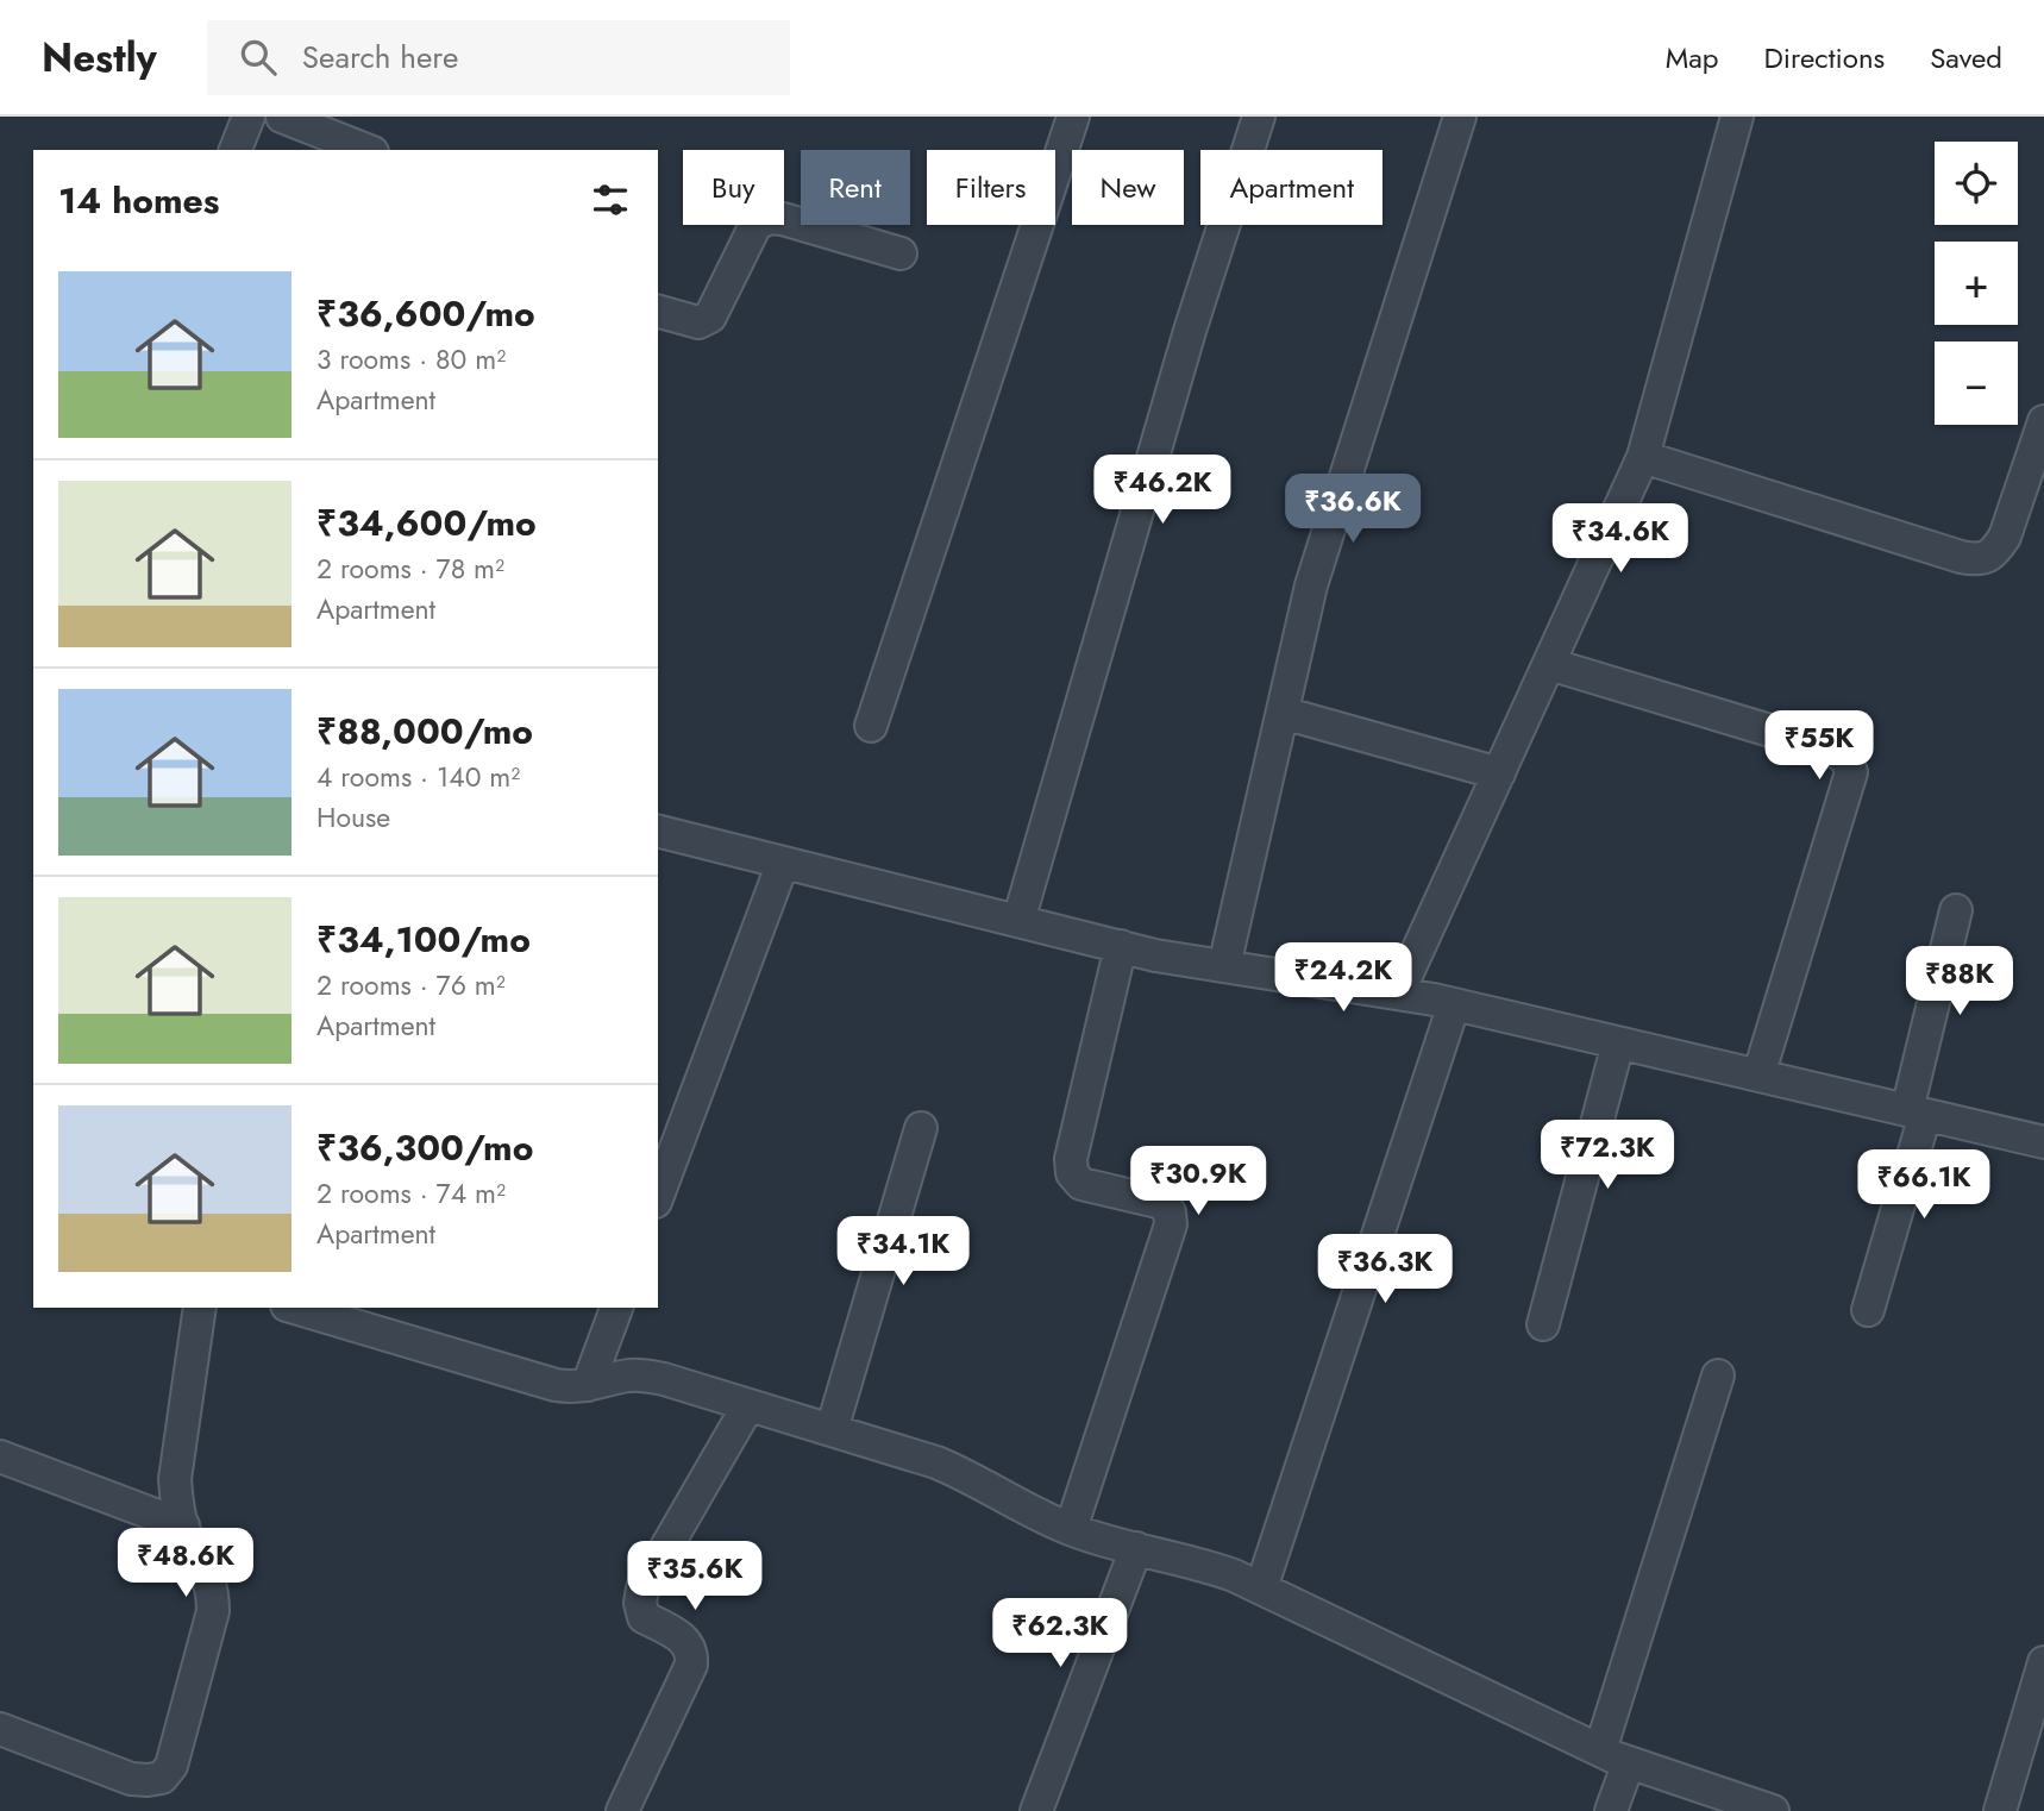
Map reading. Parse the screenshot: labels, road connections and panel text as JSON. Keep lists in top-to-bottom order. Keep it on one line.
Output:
{"page":{"header":"Nestly","search":"Search here","nav":["Map","Directions","Saved"],"map_buttons":["+","−"],"chip":["Buy","Rent","Filters","New","Apartment"],"heading":"14 homes","list":[{"name":"₹36,600/mo","note":"3 rooms · 80 m² · Apartment"},{"name":"₹34,600/mo","note":"2 rooms · 78 m² · Apartment"},{"name":"₹88,000/mo","note":"4 rooms · 140 m² · House"},{"name":"₹34,100/mo","note":"2 rooms · 76 m² · Apartment"},{"name":"₹36,300/mo","note":"2 rooms · 74 m² · Apartment"}],"price":["₹46.2K","₹36.6K","₹34.6K","₹55K","₹24.2K","₹88K","₹72.3K","₹30.9K","₹66.1K","₹34.1K","₹36.3K","₹48.6K","₹35.6K","₹62.3K"]}}
